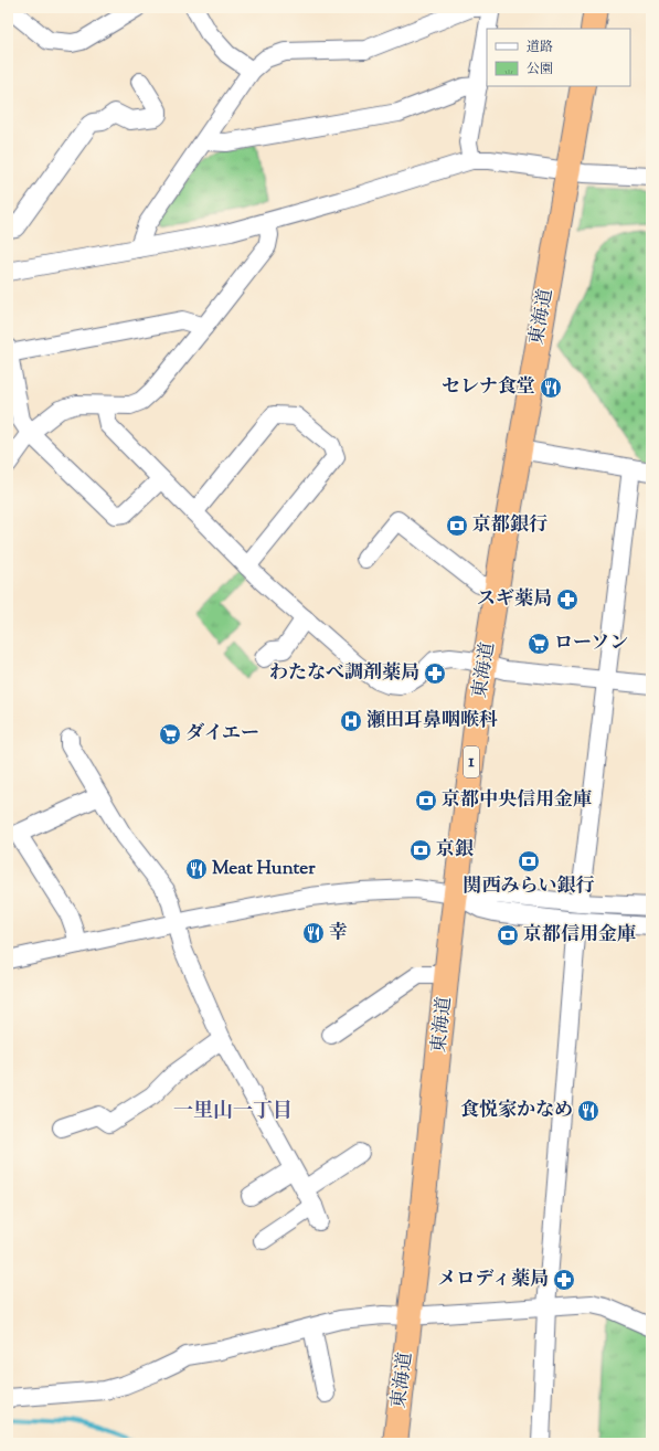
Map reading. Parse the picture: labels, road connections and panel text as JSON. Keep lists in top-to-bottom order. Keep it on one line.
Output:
{"streets":{"highway":["東海道","1"]},"districts":["一里山一丁目"],"places":{"restaurant":["セレナ食堂","Meat Hunter","幸","食悦家かなめ"],"bank":["京都銀行","京都中央信用金庫","京銀","関西みらい銀行","京都信用金庫"],"pharmacy":["スギ薬局","わたなべ調剤薬局","メロディ薬局"],"supermarket":["ローソン","ダイエー"],"hospital":["瀬田耳鼻咽喉科"]},"legend":["道路","公園"]}
